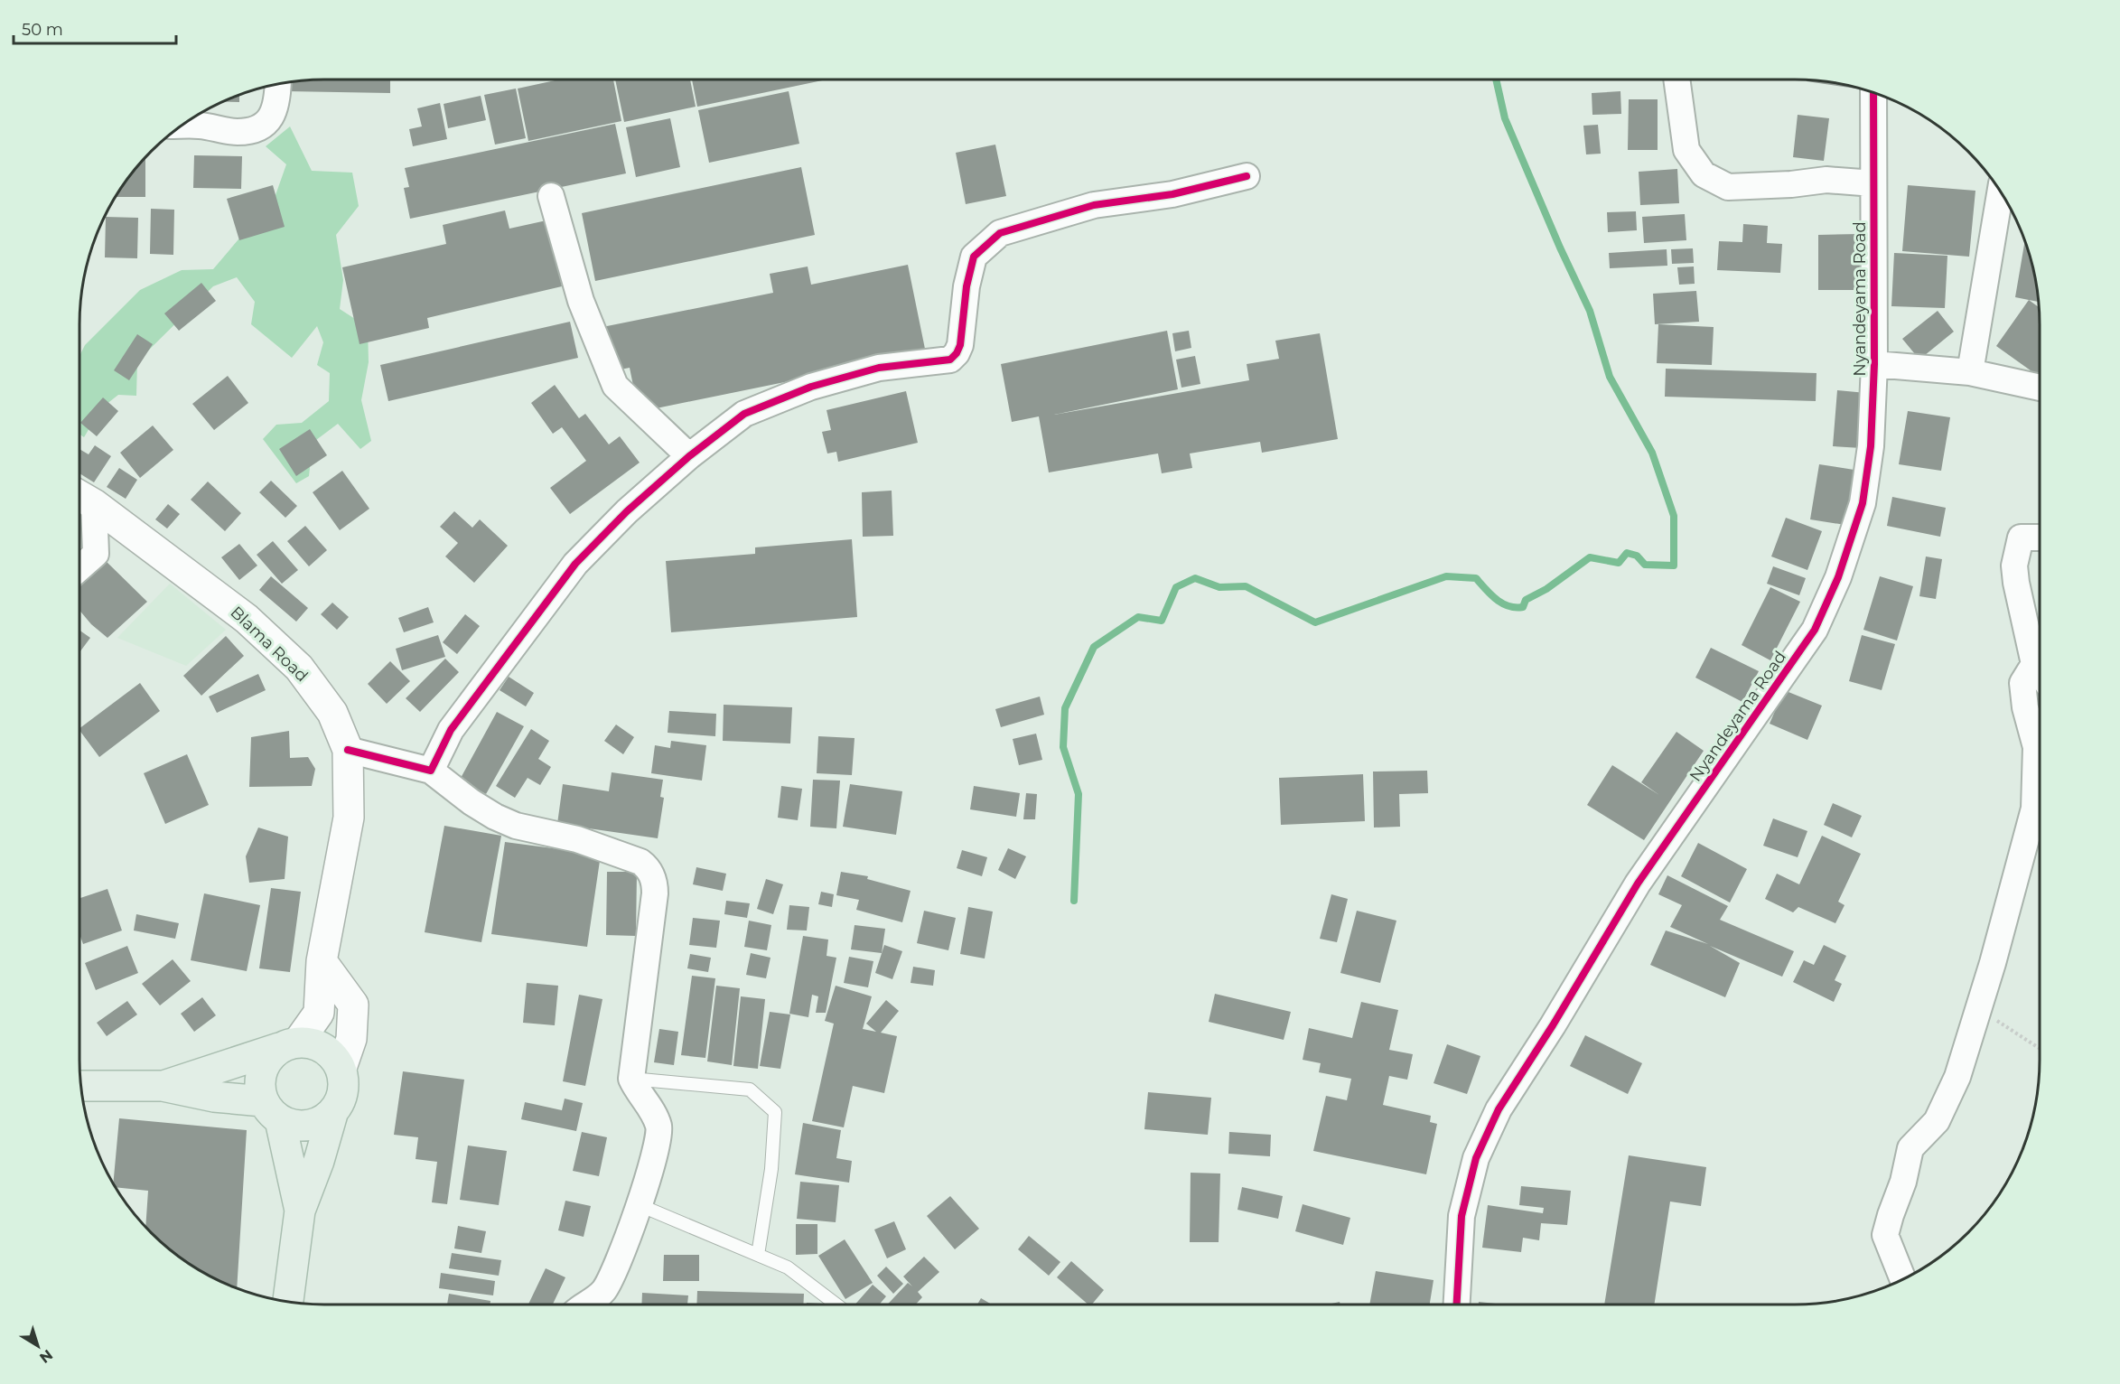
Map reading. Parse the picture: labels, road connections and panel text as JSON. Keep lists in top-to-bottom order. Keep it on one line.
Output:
{"streets":{"street":["Nyandeyama Road","Blama Road"]},"scale_bar":"50 m","north":"bottom right"}
